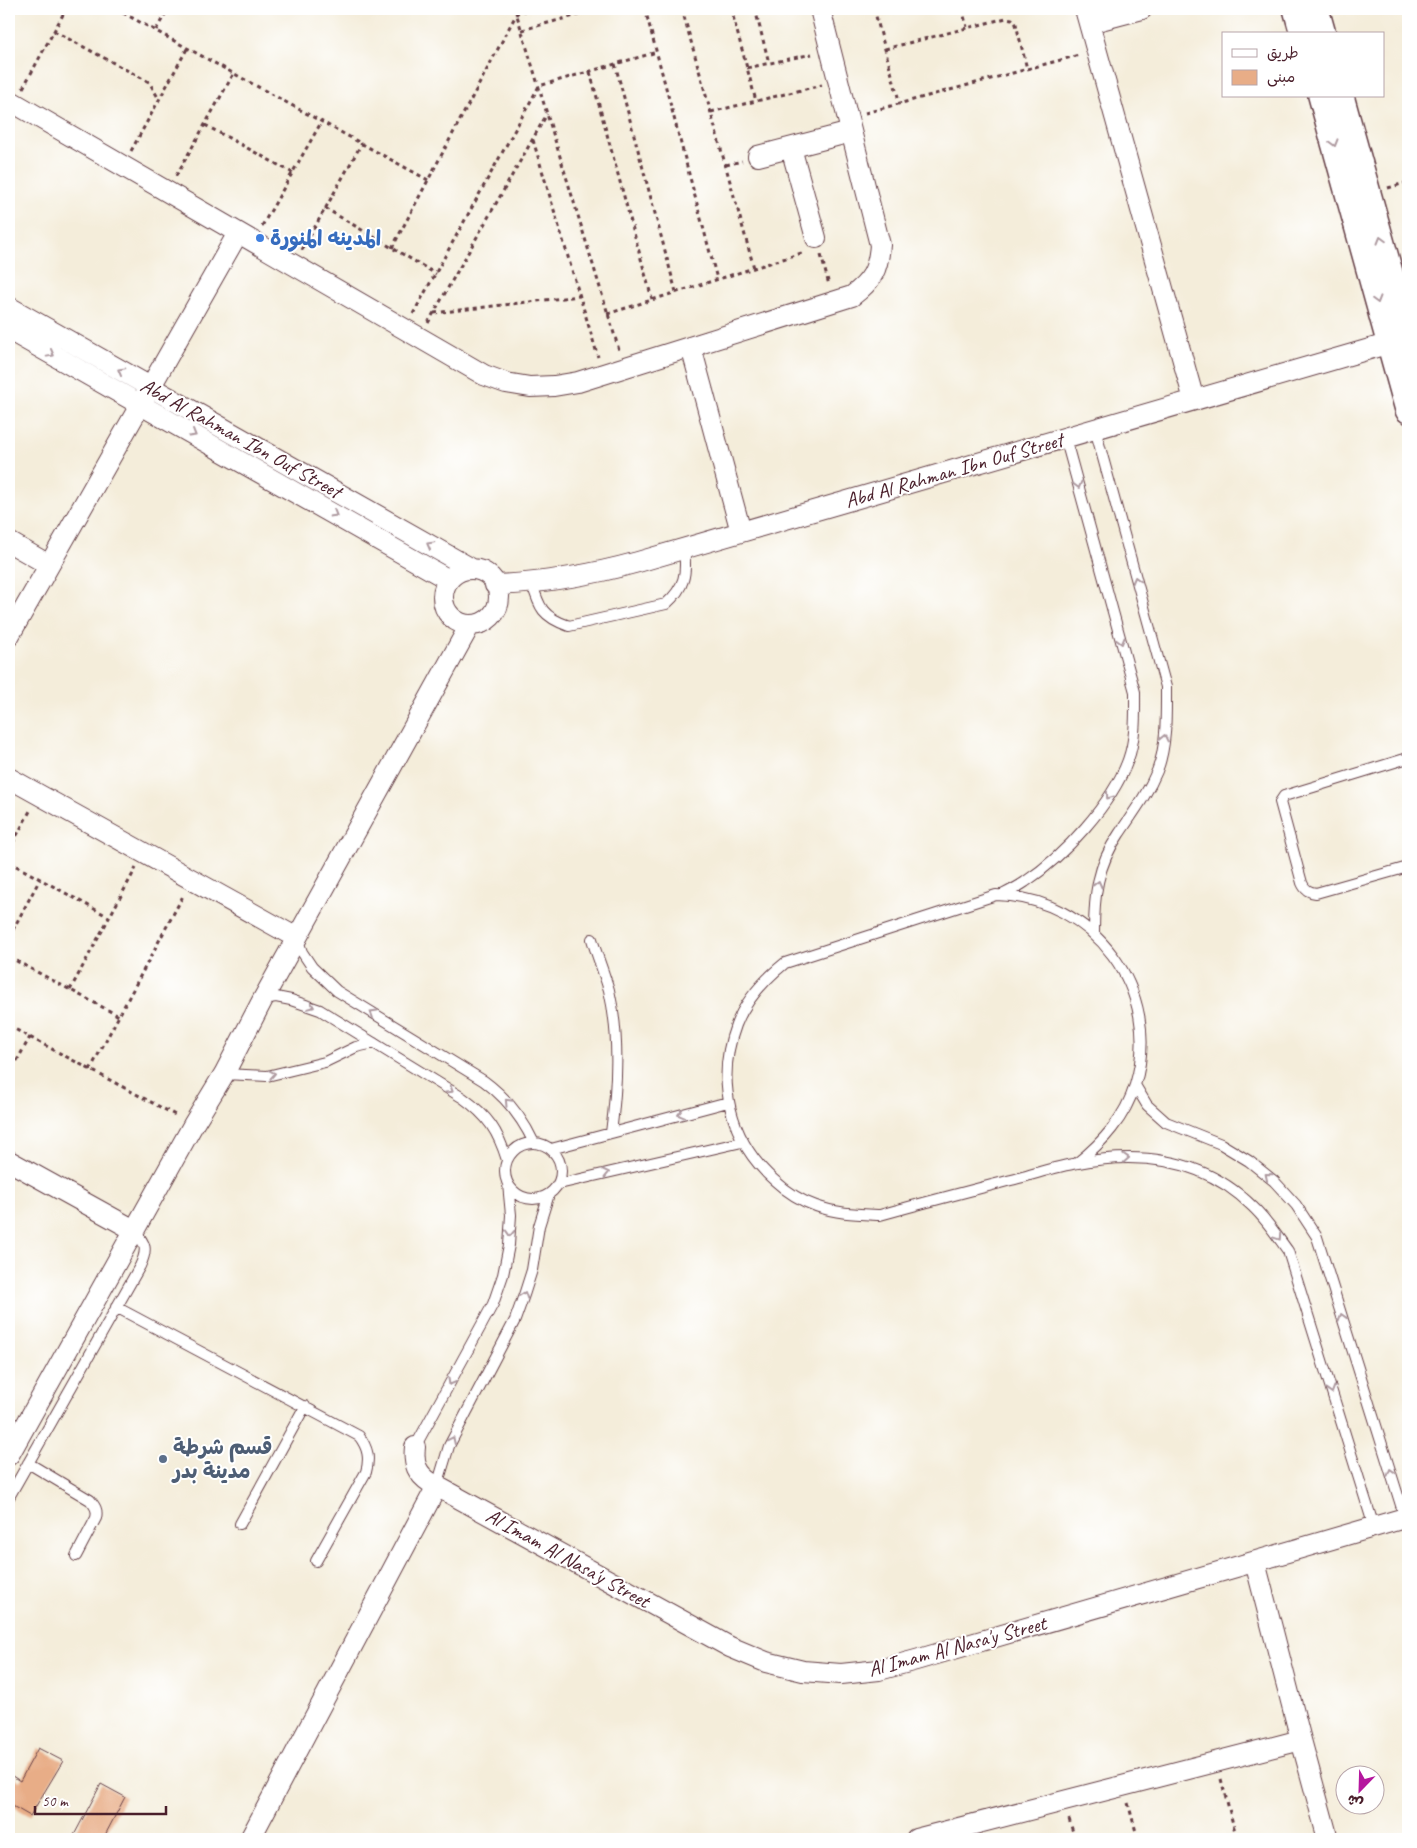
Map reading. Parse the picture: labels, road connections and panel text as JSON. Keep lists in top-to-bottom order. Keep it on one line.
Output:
{"streets":{"street":["Abd Al Rahman Ibn Ouf Street","Al Imam Al Nasa'y Street"]},"places":["المدينه المنورة","قسم شرطة مدينة بدر"],"legend":["طريق","مبنى"],"scale_bar":"50 m","north":"bottom left"}
